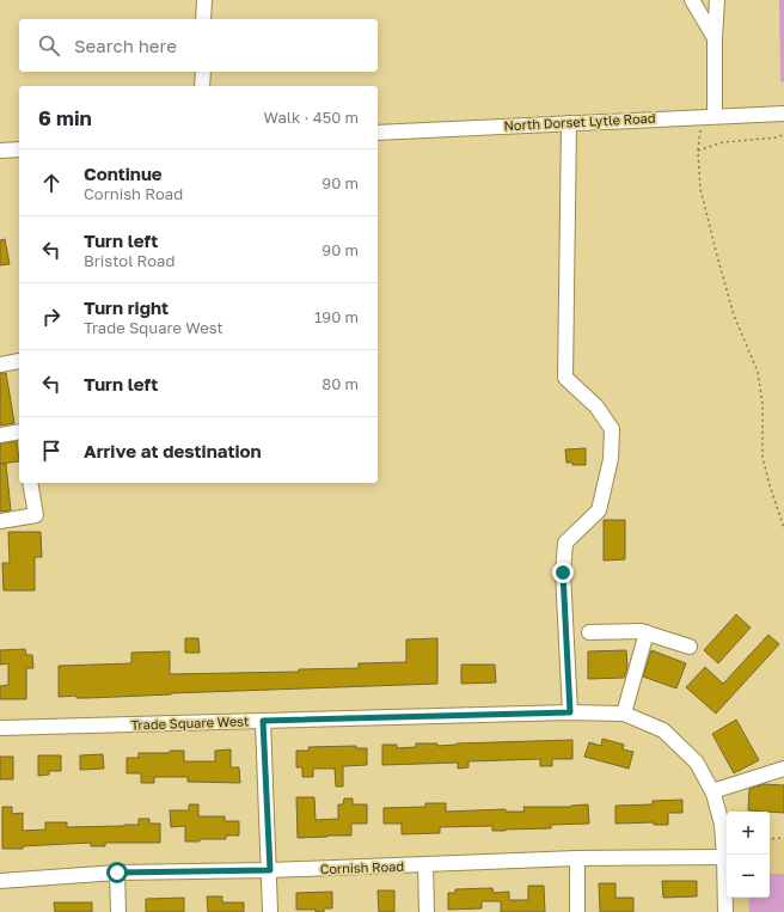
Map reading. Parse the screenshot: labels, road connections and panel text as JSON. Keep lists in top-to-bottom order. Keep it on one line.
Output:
{"streets":{"street":["North Dorset Lytle Road","Trade Square West","Cornish Road"]},"crossings":[["Trade Square West","Cornish Road"]],"page":{"search":"Search here","heading":["6 min","Walk · 450 m"],"list":[["Continue","Cornish Road","90 m"],["Turn left","Bristol Road","90 m"],["Turn right","Trade Square West","190 m"],["Turn left","80 m"],"Arrive at destination"],"map_buttons":["+","−"]}}
